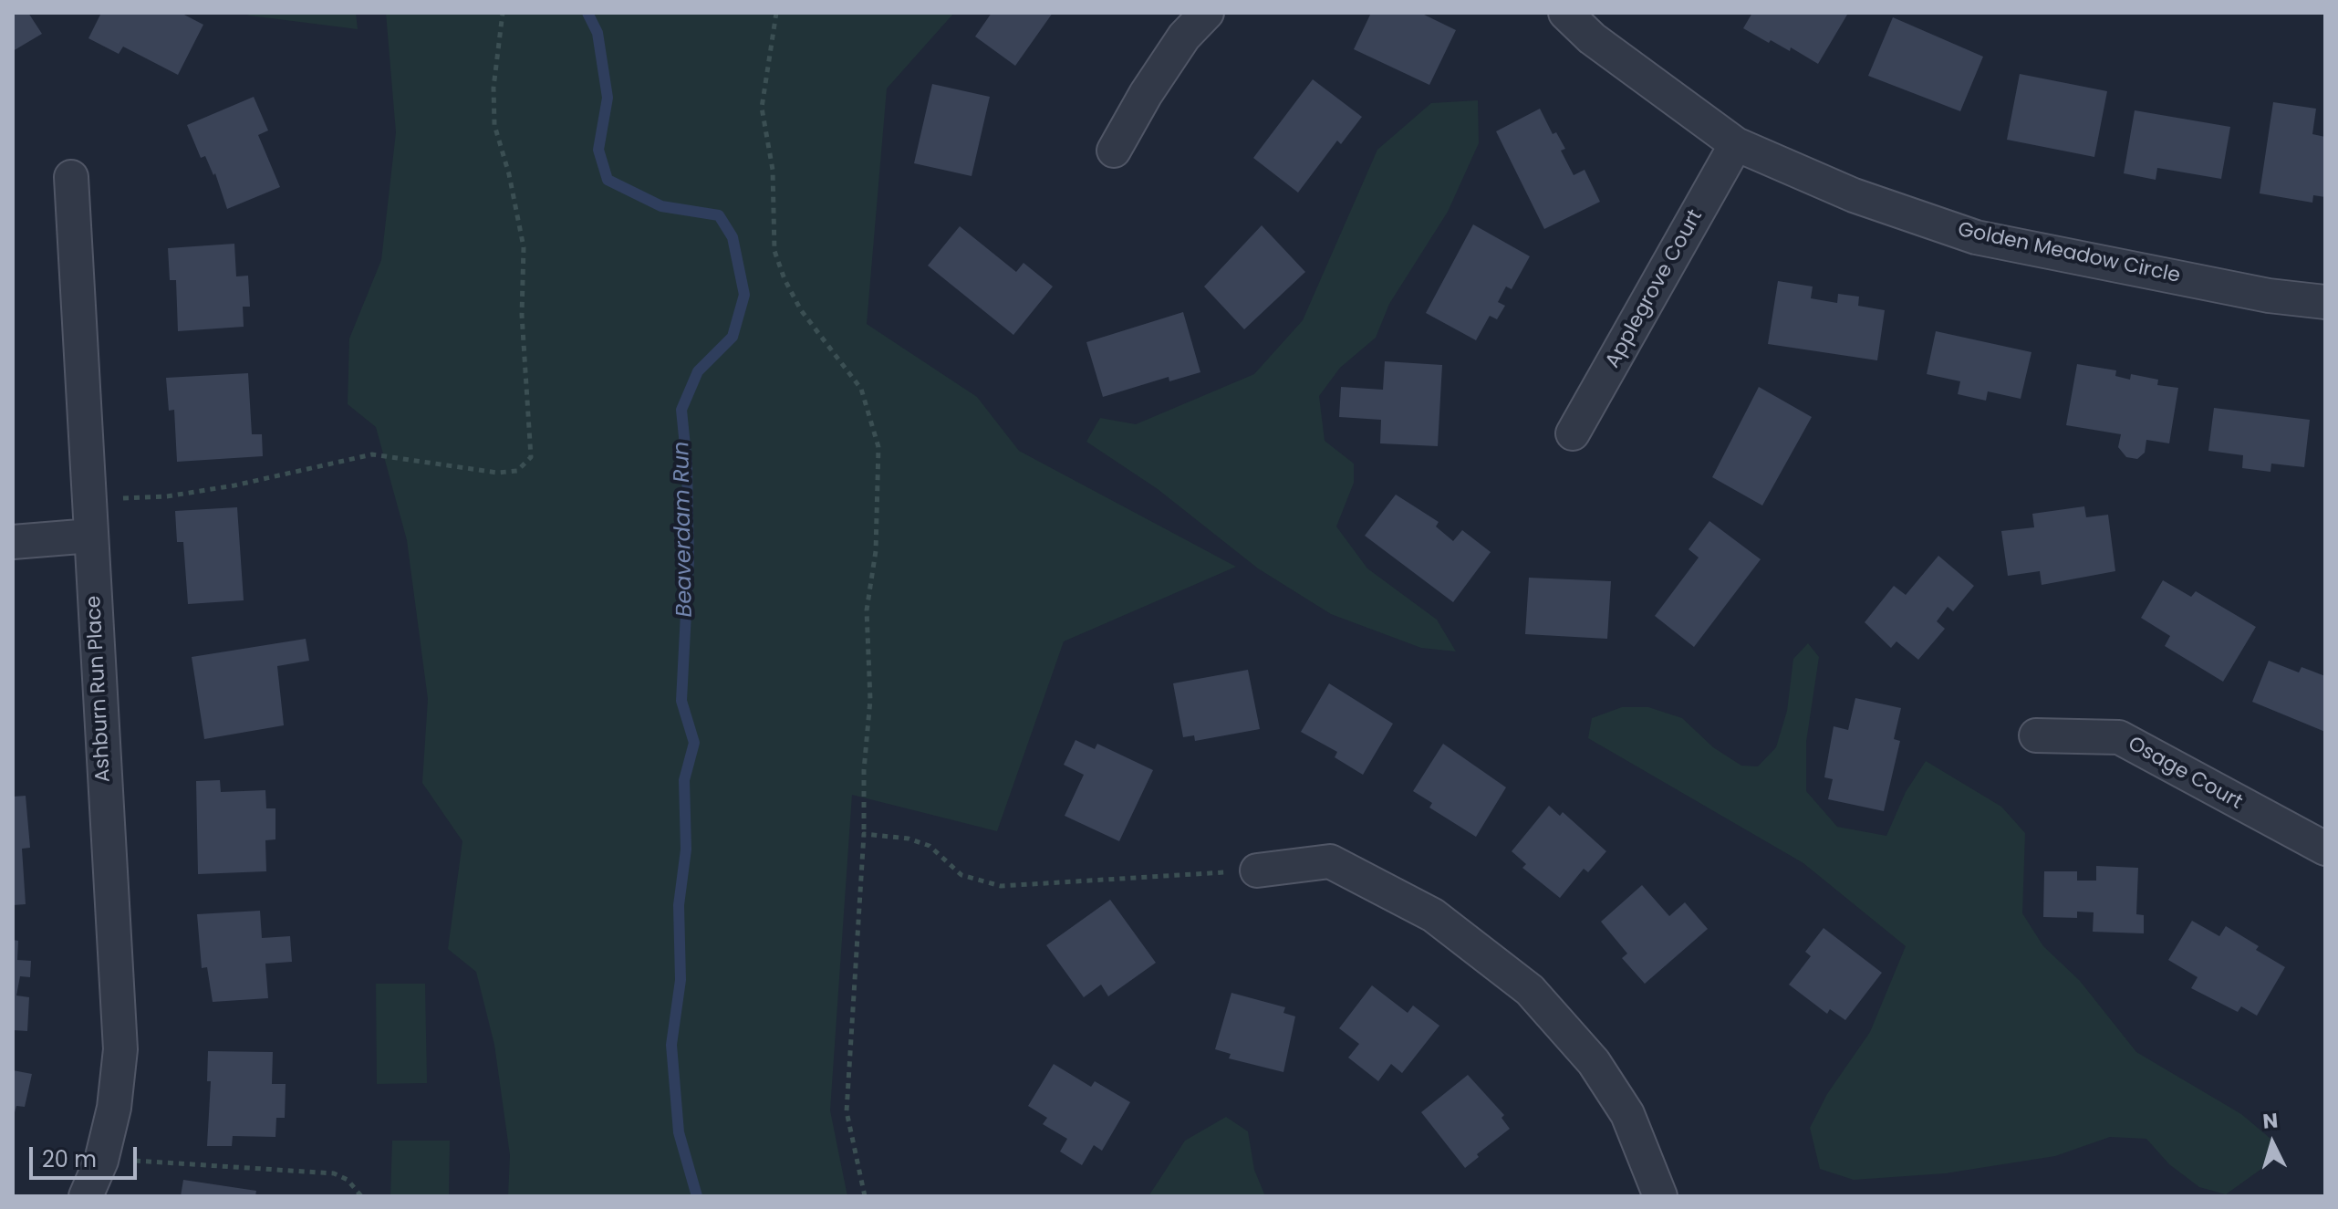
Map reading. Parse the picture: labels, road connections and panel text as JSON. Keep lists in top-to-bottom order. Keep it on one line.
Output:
{"streets":{"street":["Golden Meadow Circle","Applegrove Court","Ashburn Run Place","Osage Court"]},"crossings":[["Golden Meadow Circle","Applegrove Court"]],"water":["Beaverdam Run"],"scale_bar":"20 m","north":"top"}
